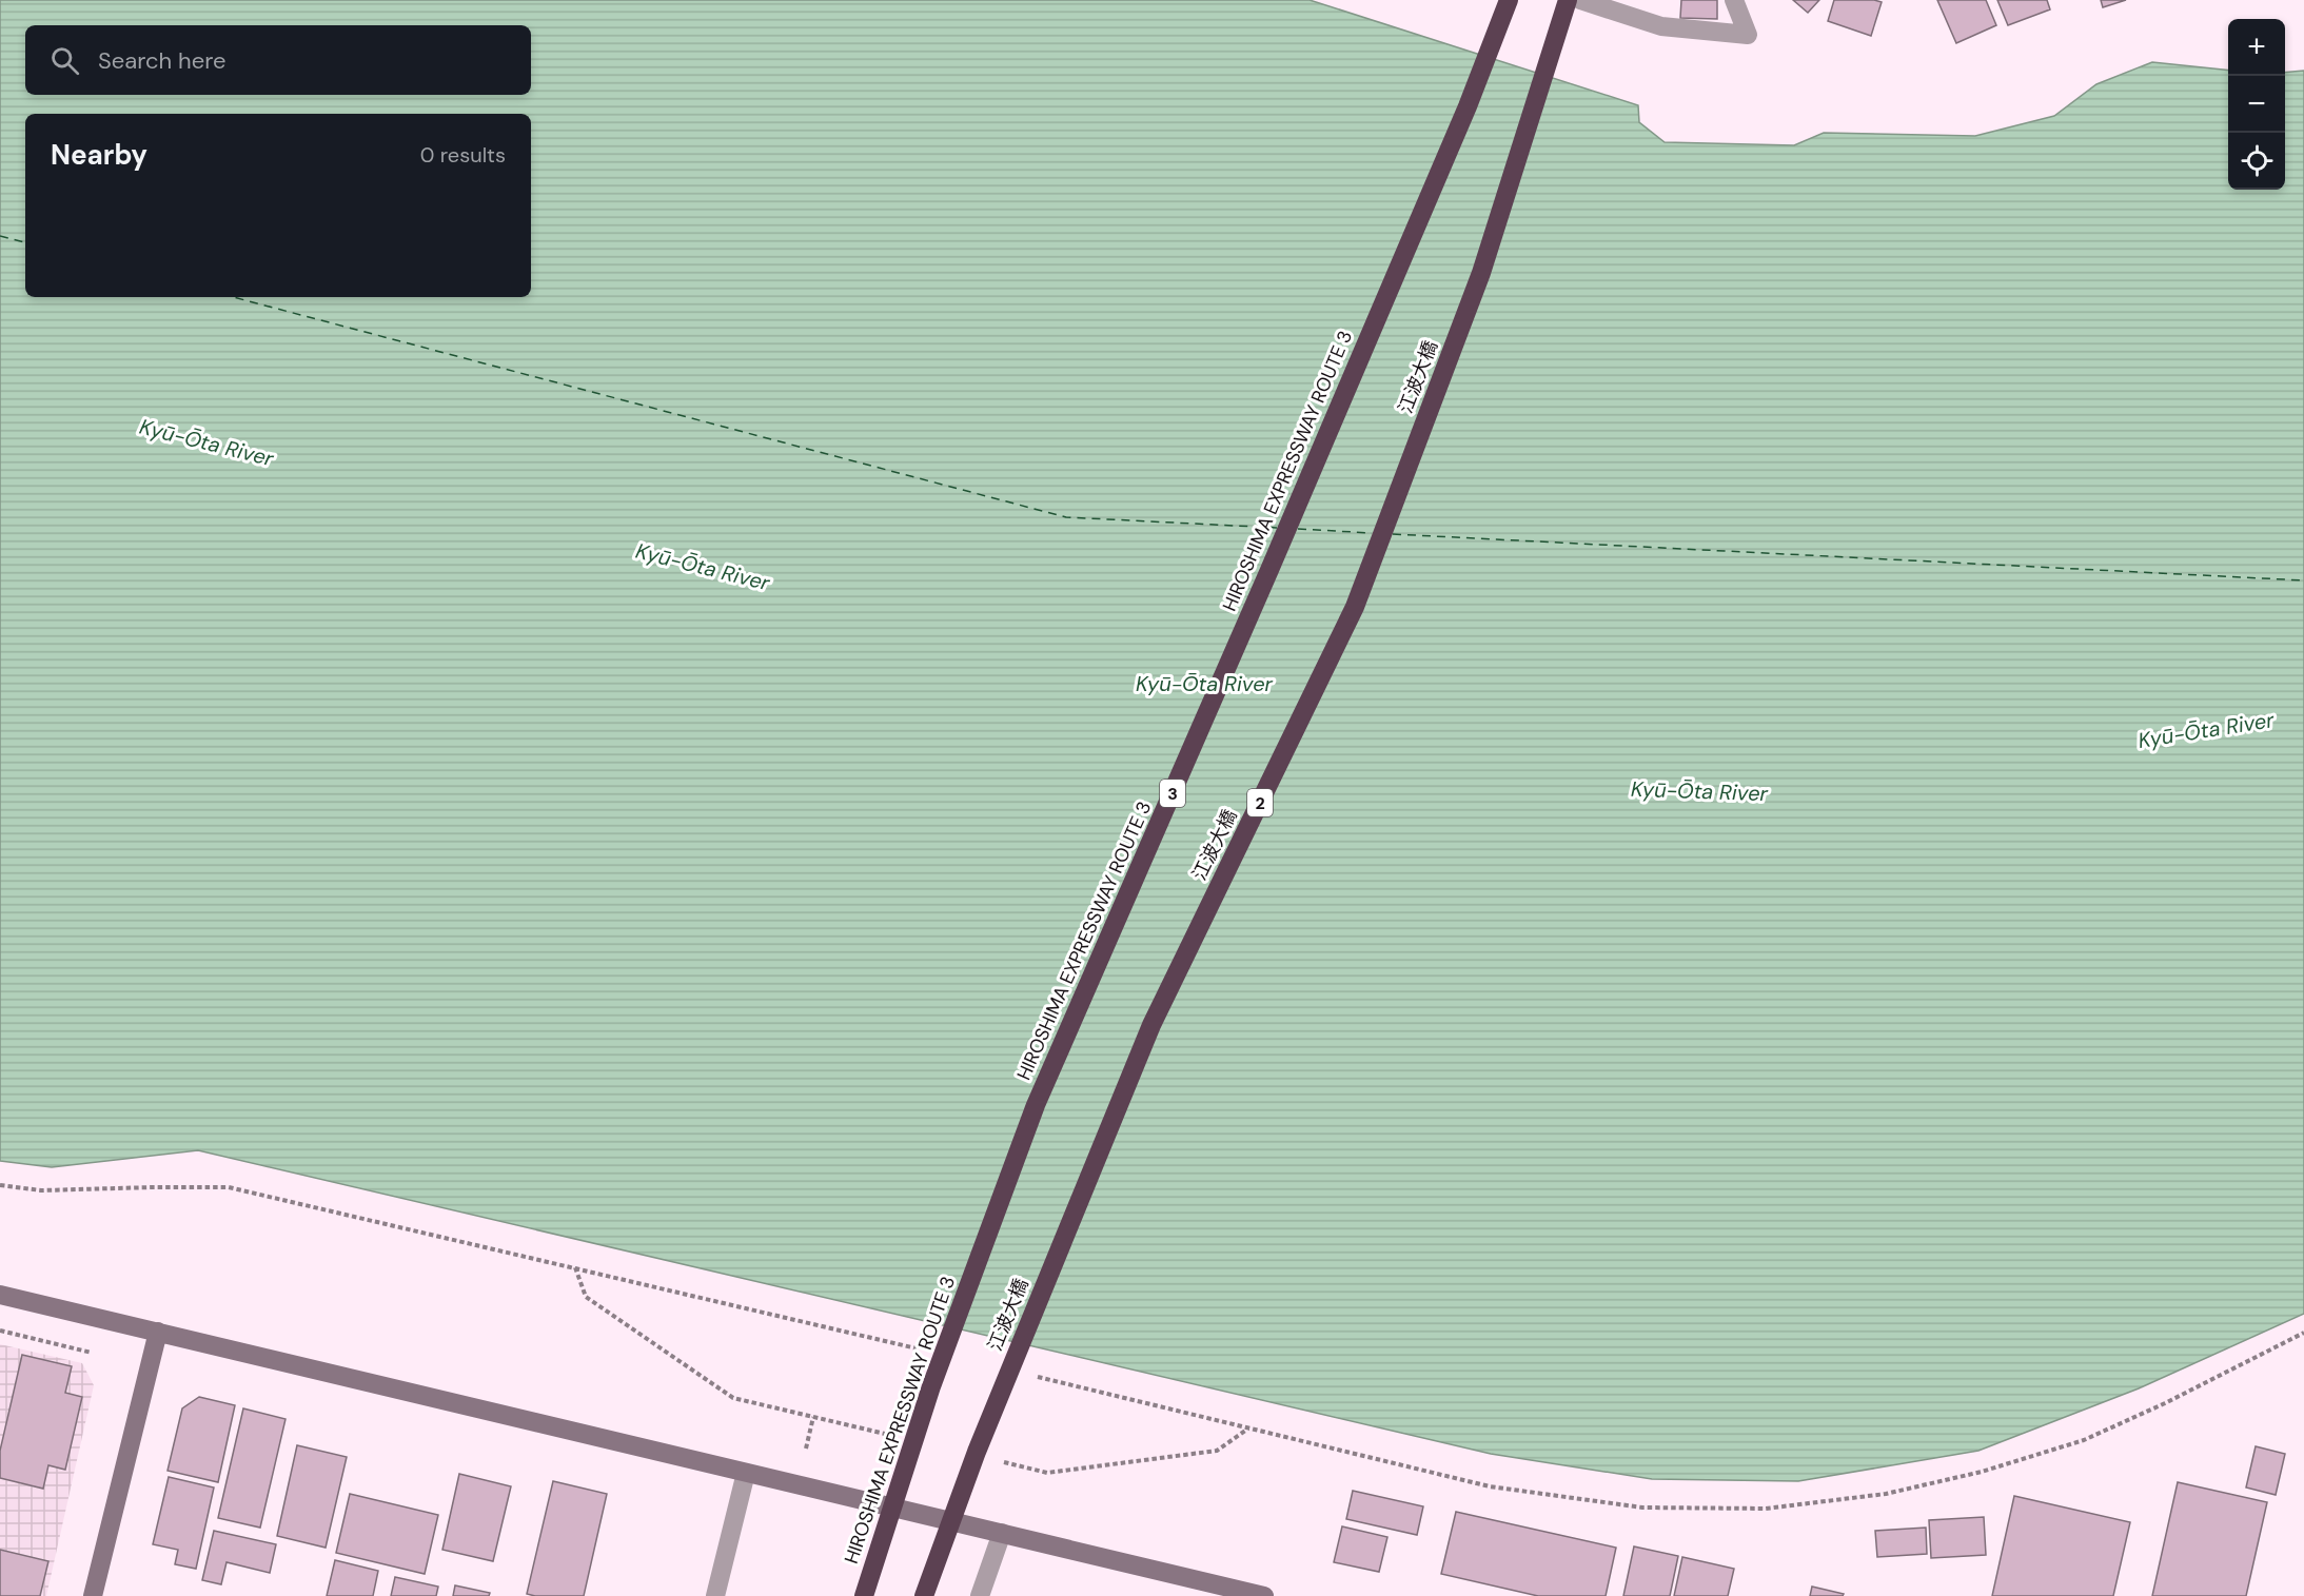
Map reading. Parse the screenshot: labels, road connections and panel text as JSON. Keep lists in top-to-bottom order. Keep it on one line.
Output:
{"streets":{"highway":["江波大橋","HIROSHIMA EXPRESSWAY ROUTE 3","3","2"]},"water":["Kyū-Ōta River"],"page":{"map_buttons":["+","−"],"search":"Search here","heading":["Nearby","0 results"]}}
